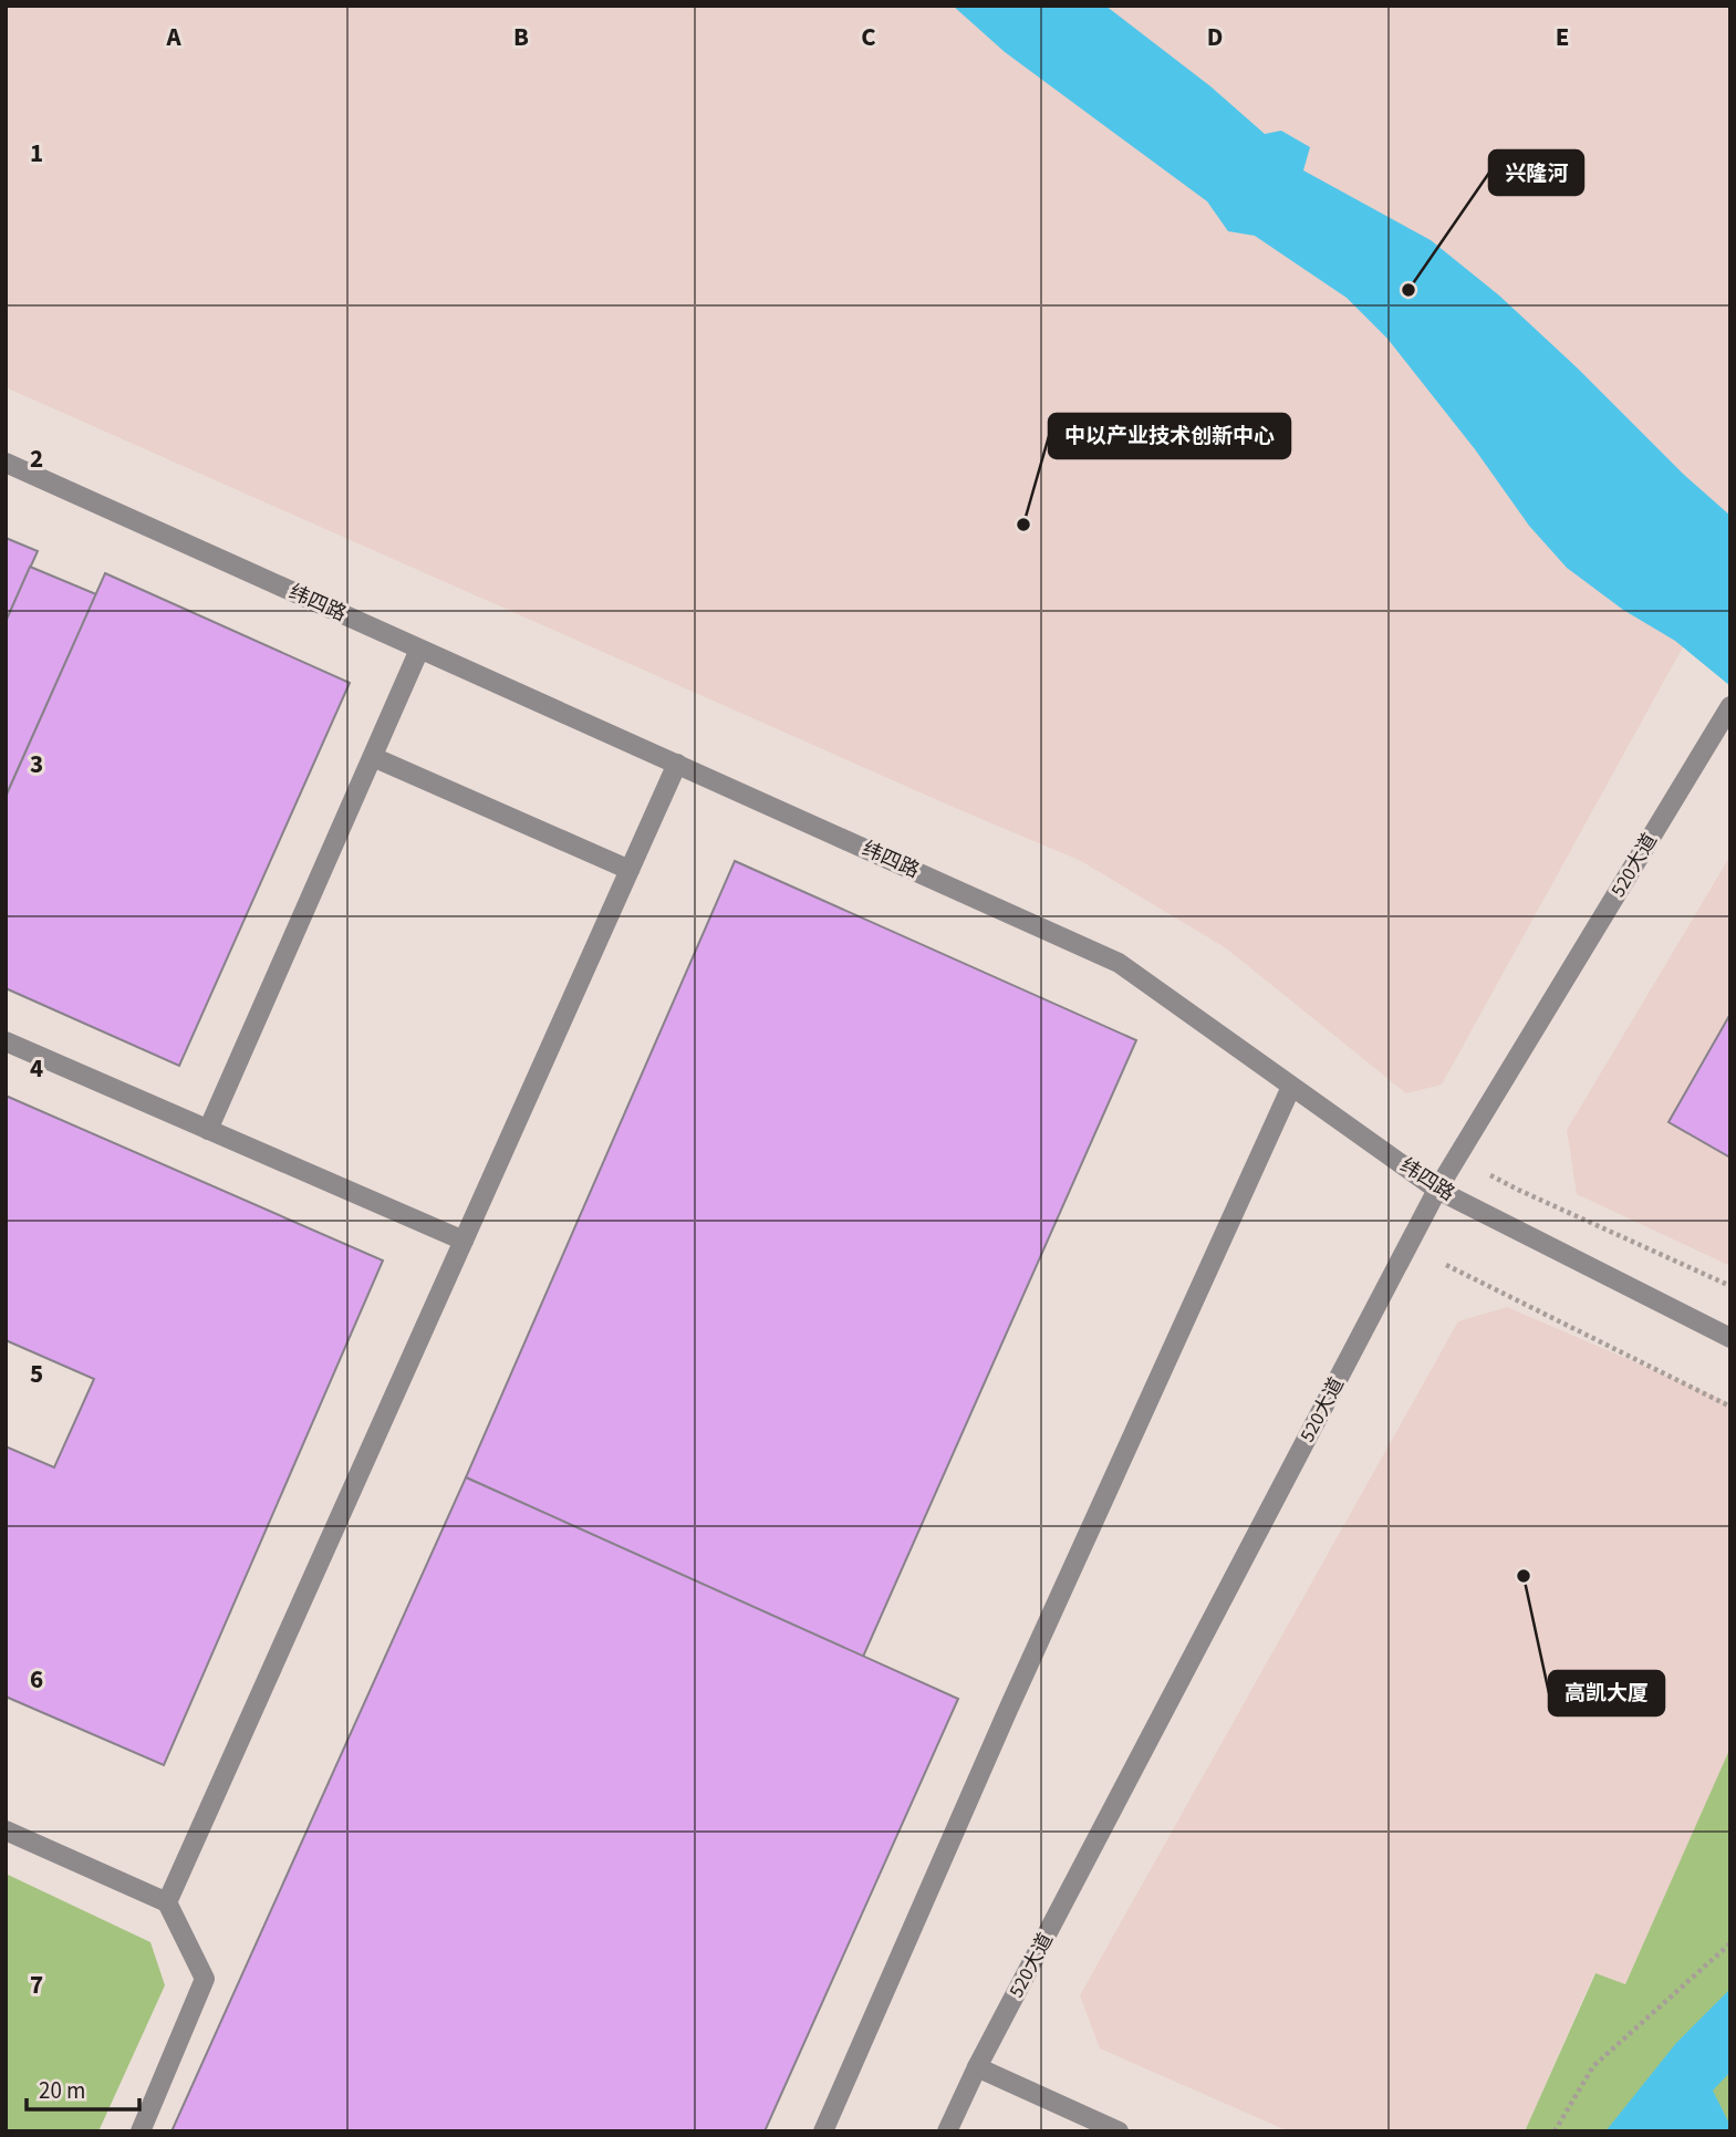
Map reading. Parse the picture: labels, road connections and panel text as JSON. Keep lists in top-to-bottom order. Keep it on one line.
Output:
{"streets":{"street":["纬四路","520大道"]},"crossings":[["纬四路","520大道"]],"places":["兴隆河","中以产业技术创新中心","高凯大厦"],"scale_bar":"20 m","grid":{"columns":["A","B","C","D","E"],"rows":["1","2","3","4","5","6","7"]}}
